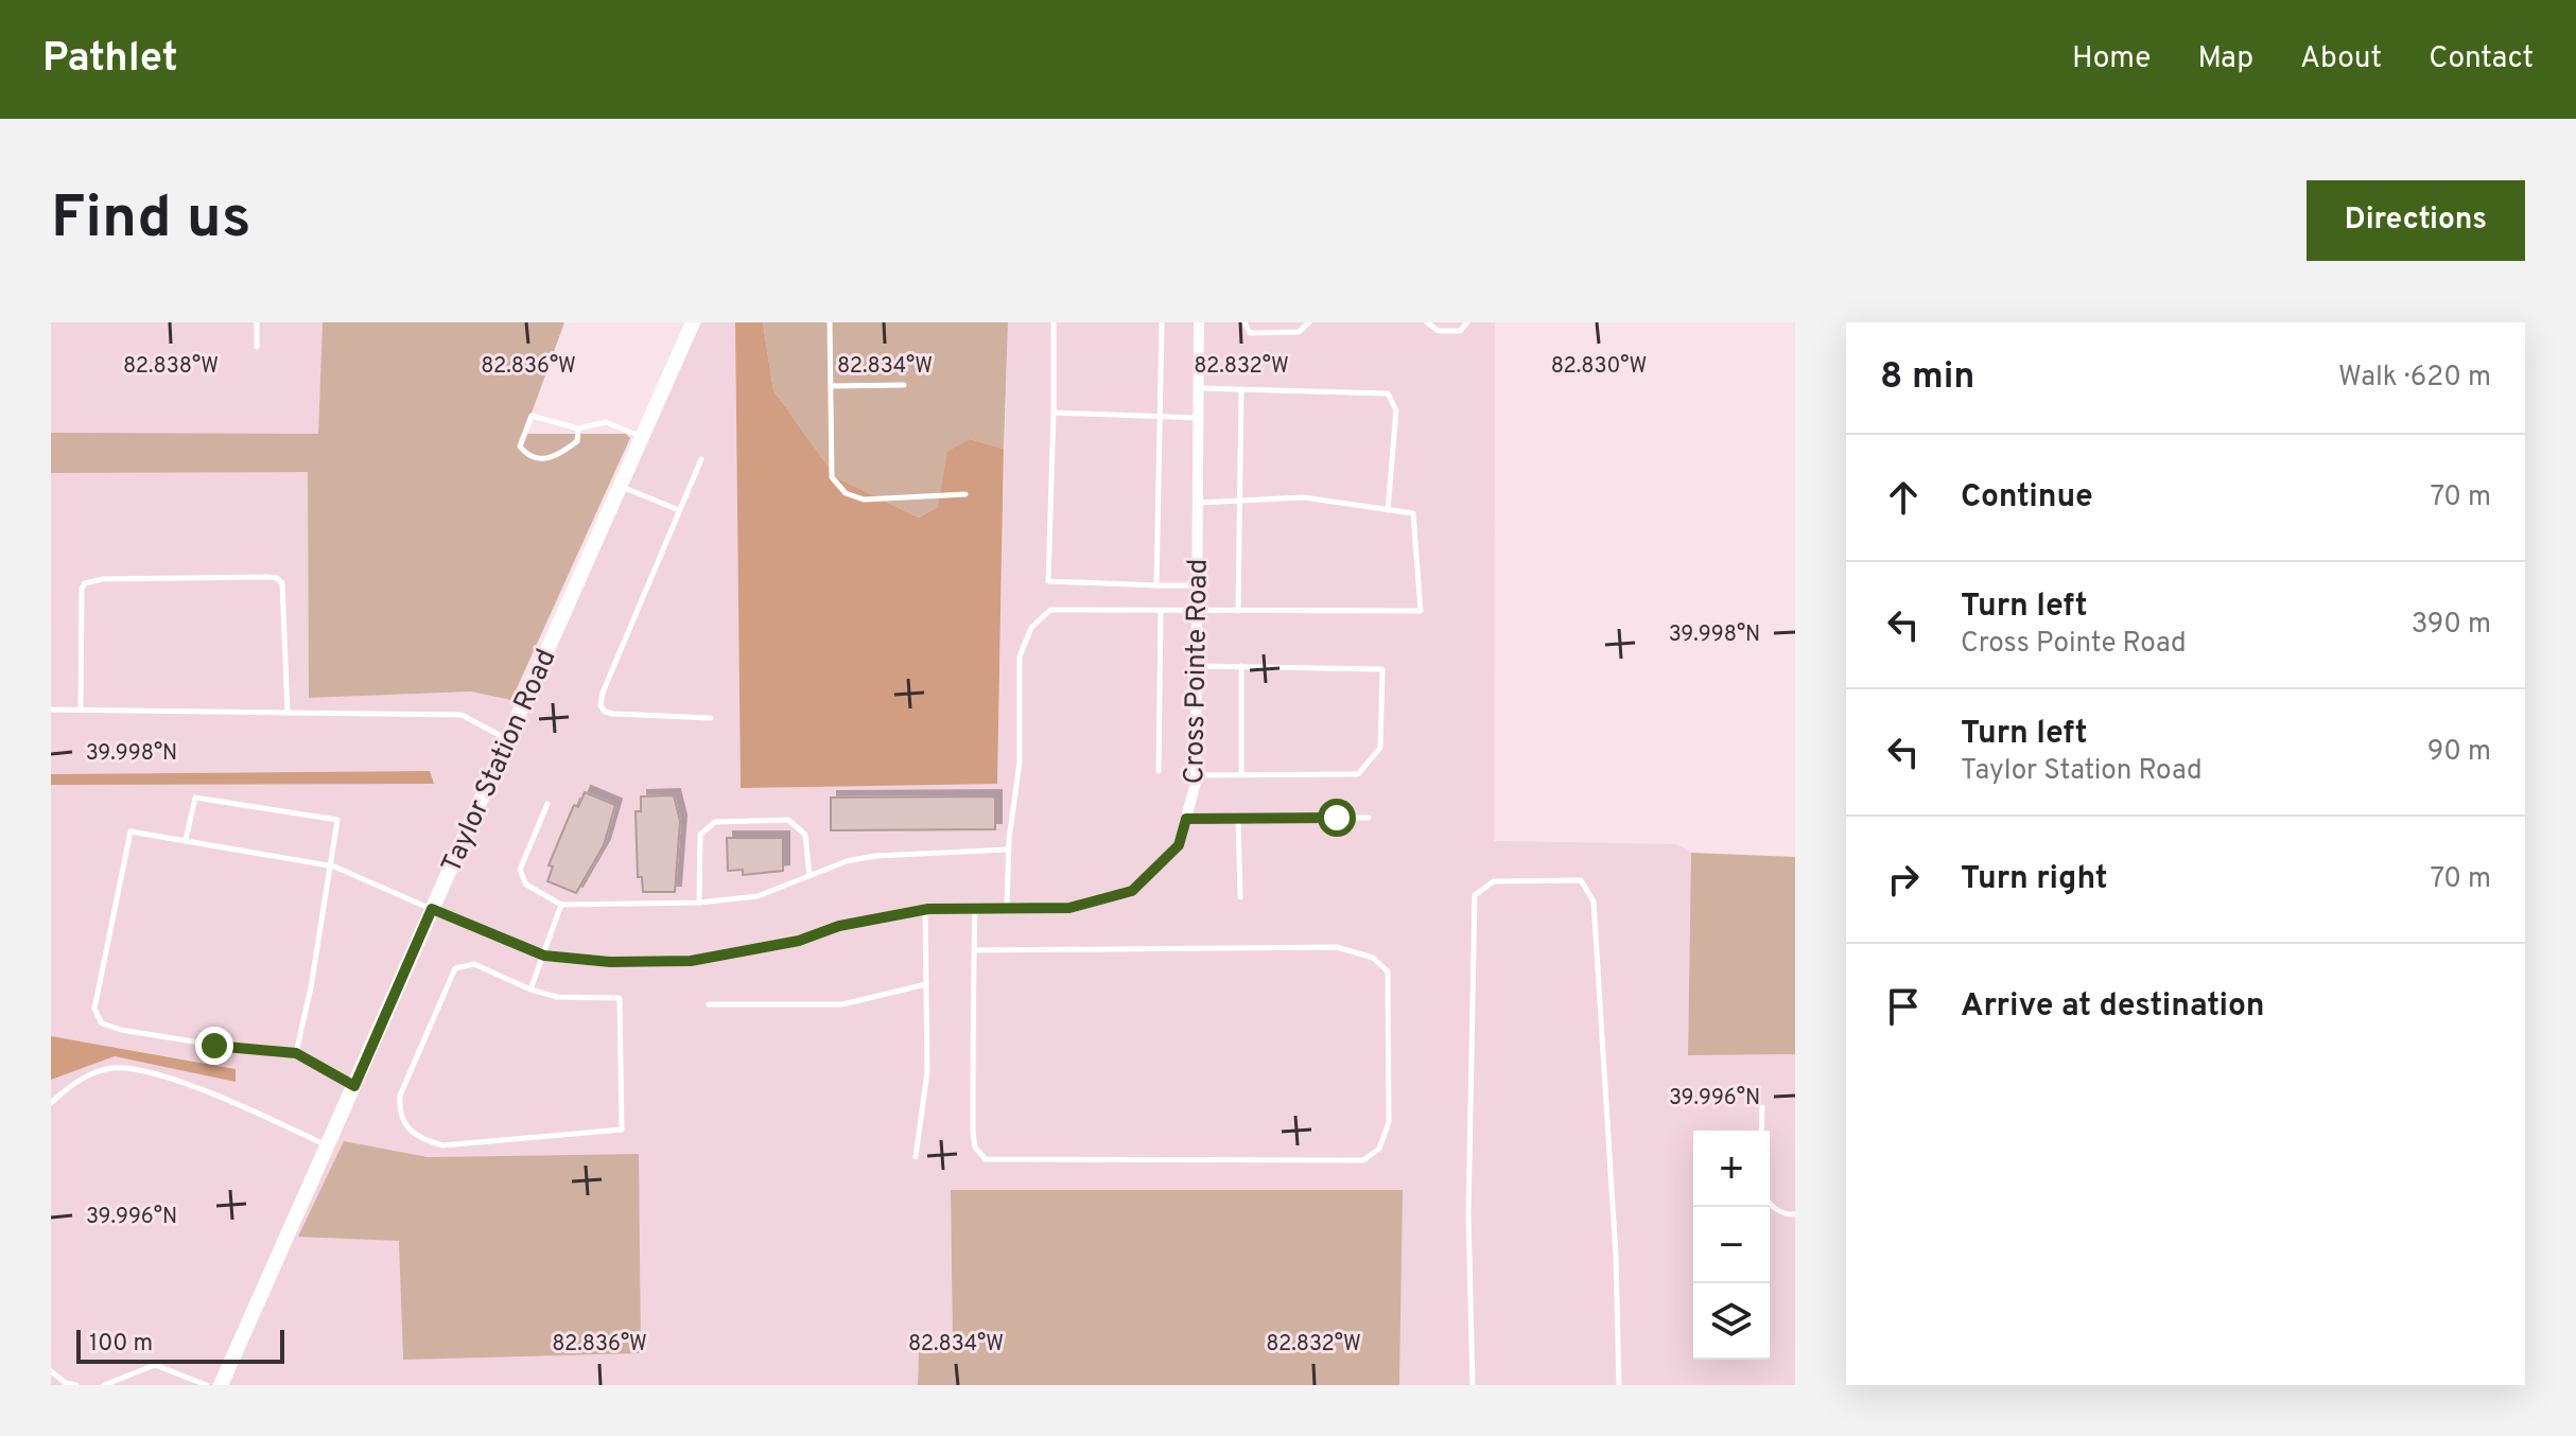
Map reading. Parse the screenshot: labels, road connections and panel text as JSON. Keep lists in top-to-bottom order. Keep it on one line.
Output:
{"streets":{"main road":["Taylor Station Road"],"street":["Cross Pointe Road"]},"crossings":[["Cross Pointe Road","Taylor Station Road"]],"scale_bar":"100 m","page":{"header":"Pathlet","nav":["Home","Map","About","Contact"],"buttons":"Directions","title":"Find us","heading":["8 min","Walk · 620 m"],"list":[["Continue","70 m"],["Turn left","Cross Pointe Road","390 m"],["Turn left","Taylor Station Road","90 m"],["Turn right","70 m"],"Arrive at destination"],"map_buttons":["+","−"],"scale":"100 m"},"coordinates":["82.838°W","82.836°W","82.834°W","82.832°W","82.830°W","39.998°N","39.996°N"]}
